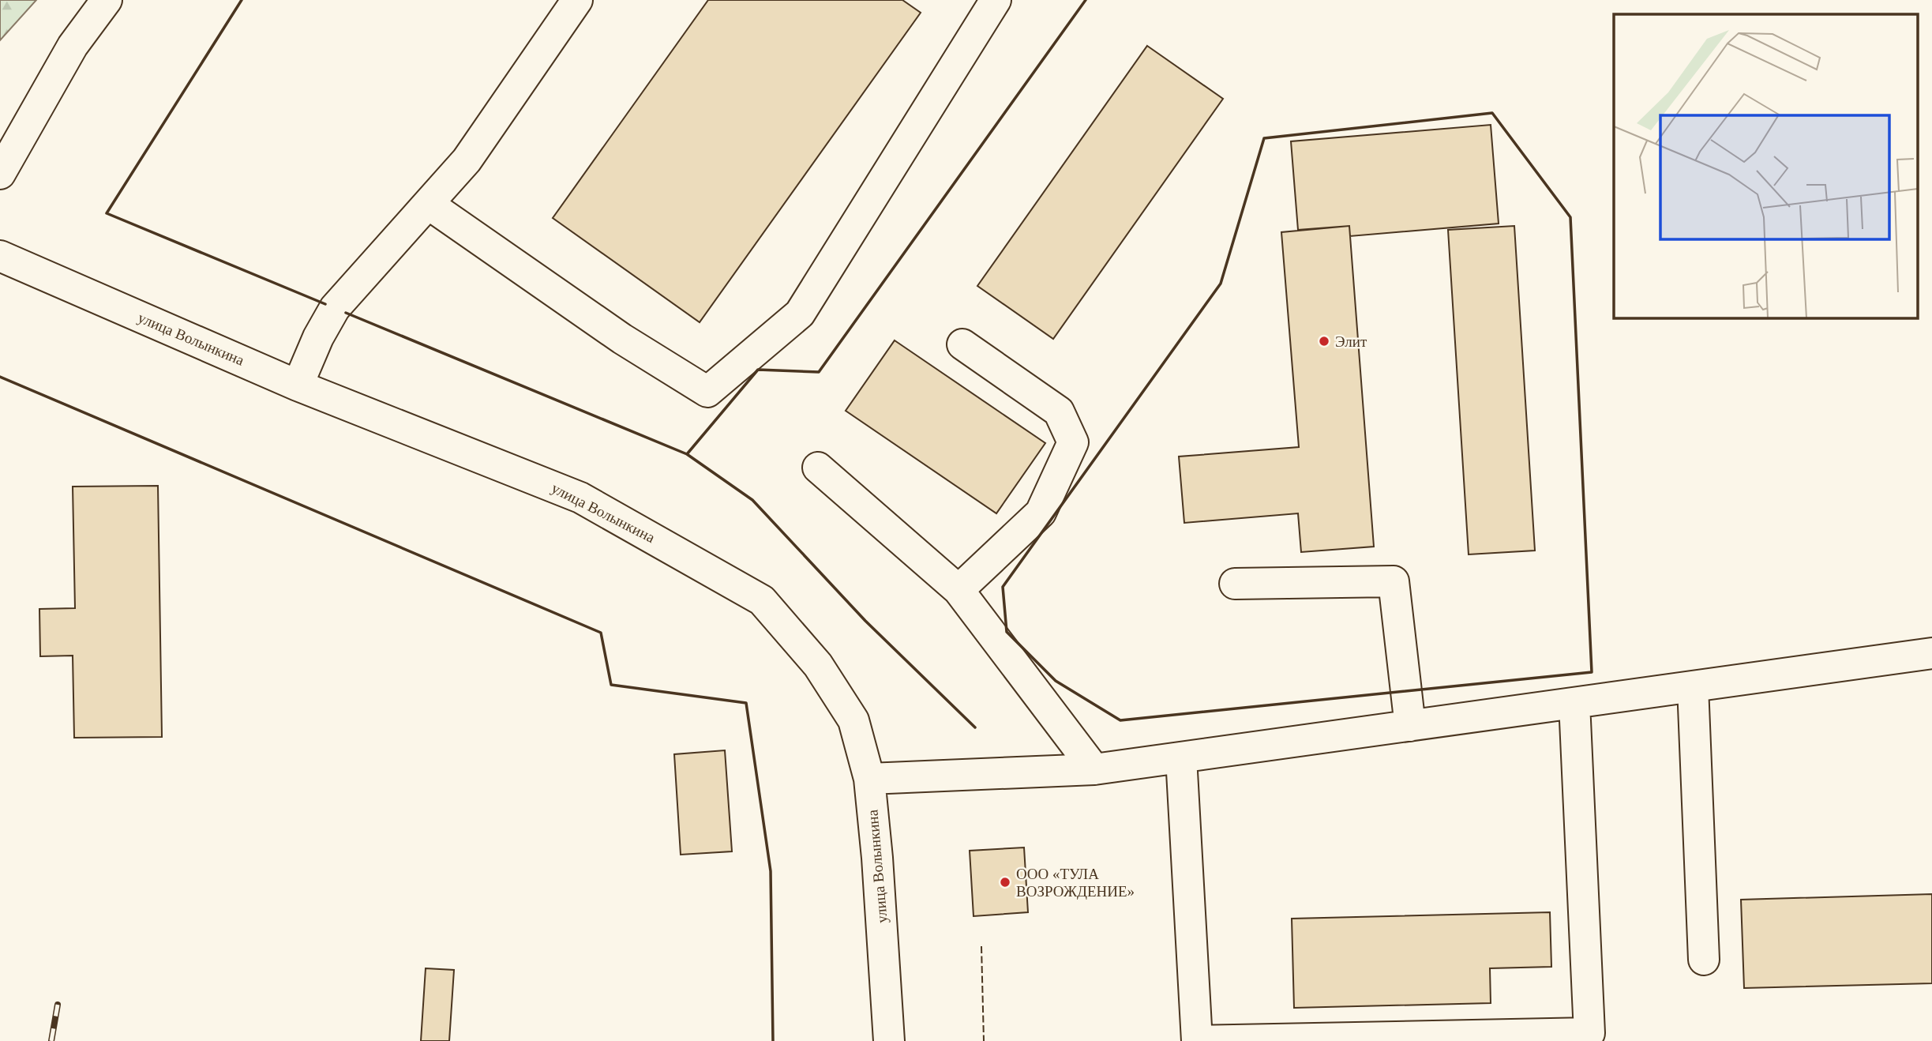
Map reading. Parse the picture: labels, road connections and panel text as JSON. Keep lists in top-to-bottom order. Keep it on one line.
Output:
{"streets":{"street":["улица Волынкина"]},"places":["Элит","ООО «ТУЛА ВОЗРОЖДЕНИЕ»"]}
